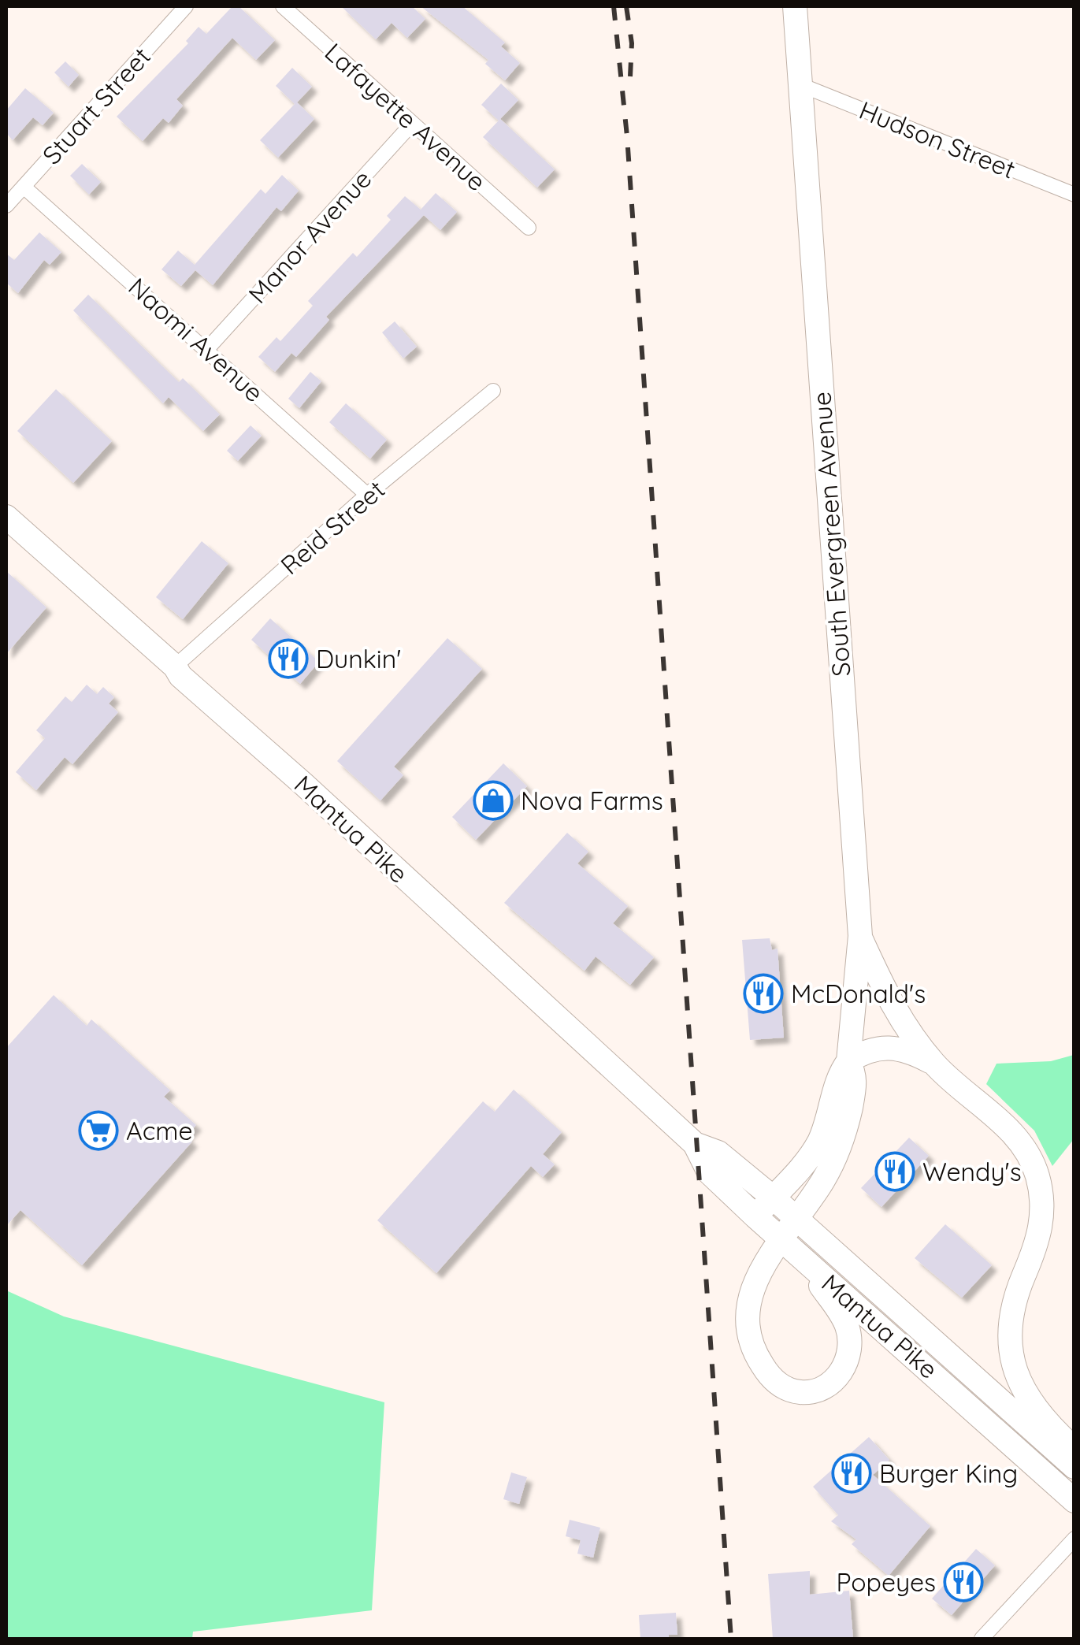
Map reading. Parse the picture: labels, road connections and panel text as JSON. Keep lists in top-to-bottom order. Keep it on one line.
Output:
{"streets":{"main road":["South Evergreen Avenue","Mantua Pike"],"street":["Stuart Street","Lafayette Avenue","Hudson Street","Manor Avenue","Naomi Avenue","Reid Street"]},"crossings":[["Stuart Street","Naomi Avenue"],["Lafayette Avenue","Manor Avenue"],["Hudson Street","South Evergreen Avenue"],["Manor Avenue","Naomi Avenue"],["Naomi Avenue","Reid Street"],["Reid Street","Mantua Pike"],["South Evergreen Avenue","Mantua Pike"]],"places":{"restaurant":["Dunkin'","McDonald's","Wendy's","Burger King","Popeyes"],"shop":["Nova Farms"],"supermarket":["Acme"]}}
